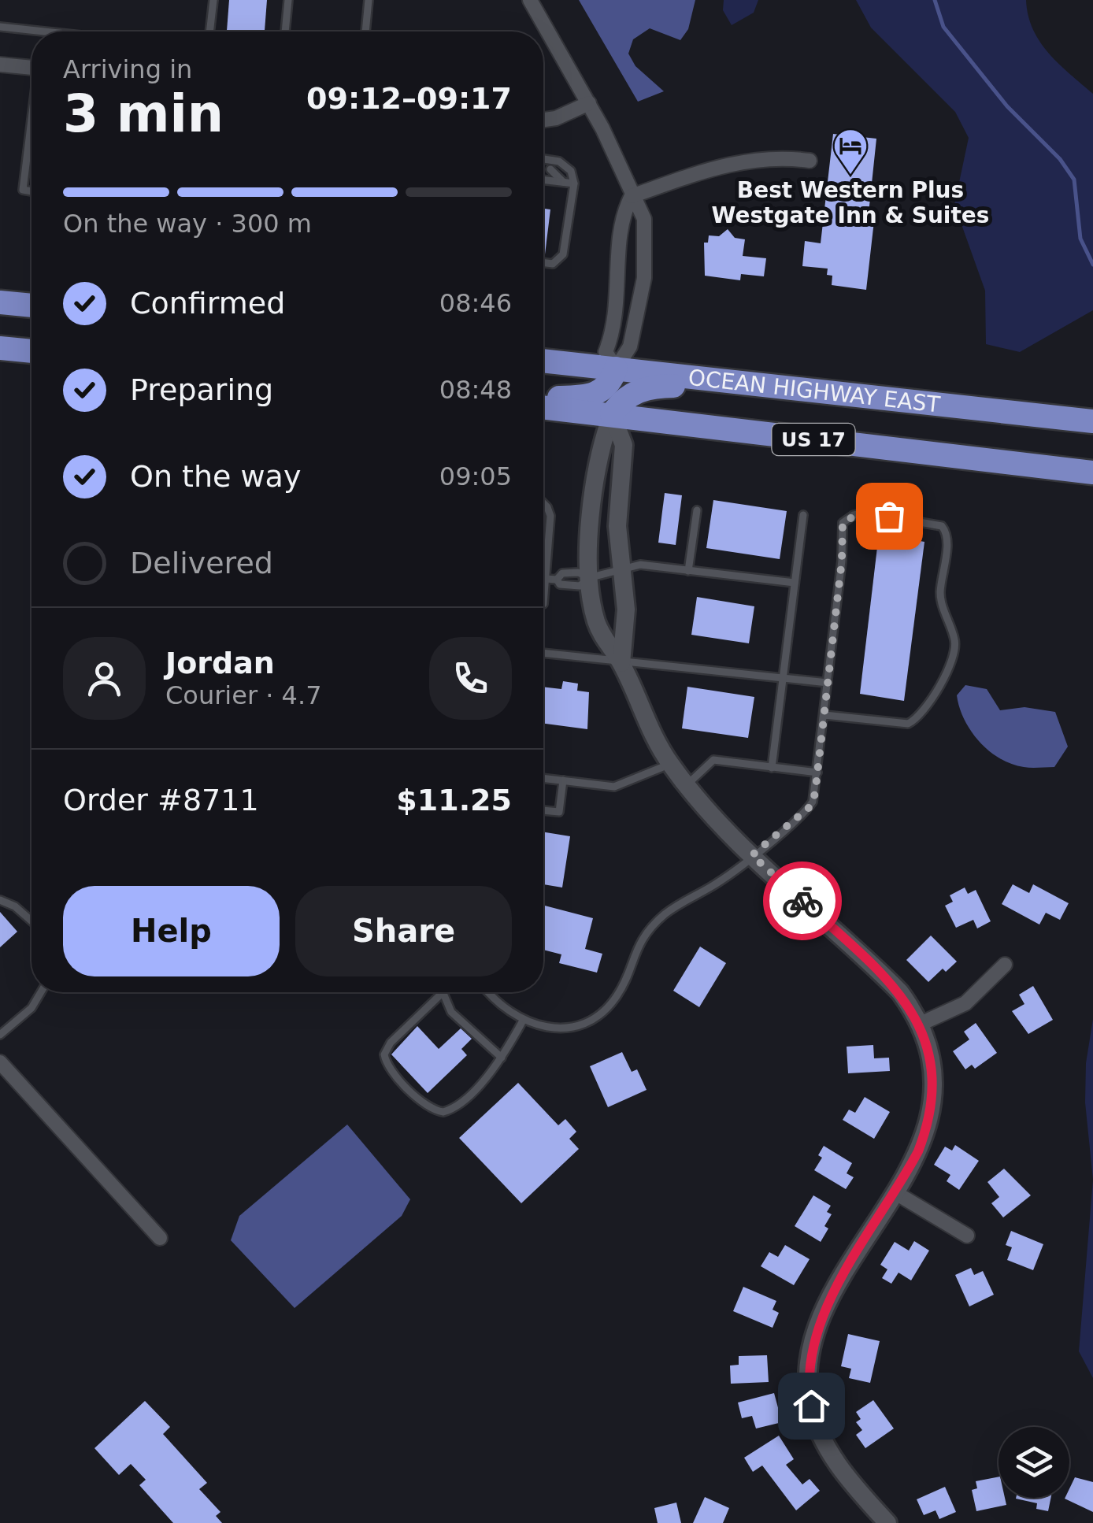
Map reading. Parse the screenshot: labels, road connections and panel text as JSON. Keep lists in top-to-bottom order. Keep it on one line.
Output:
{"streets":{"highway":["OCEAN HIGHWAY EAST","US 17"]},"places":{"hotel":["Best Western Plus Westgate Inn & Suites"]},"page":{"heading":["3 min","Arriving in","09:12–09:17"],"panel":["Jordan","Courier · 4.7","Order #8711","$11.25"],"bar":"On the way · 300 m","list":[["Confirmed","08:46"],["Preparing","08:48"],["On the way","09:05"],"Delivered"],"buttons":["Help","Share"]}}
